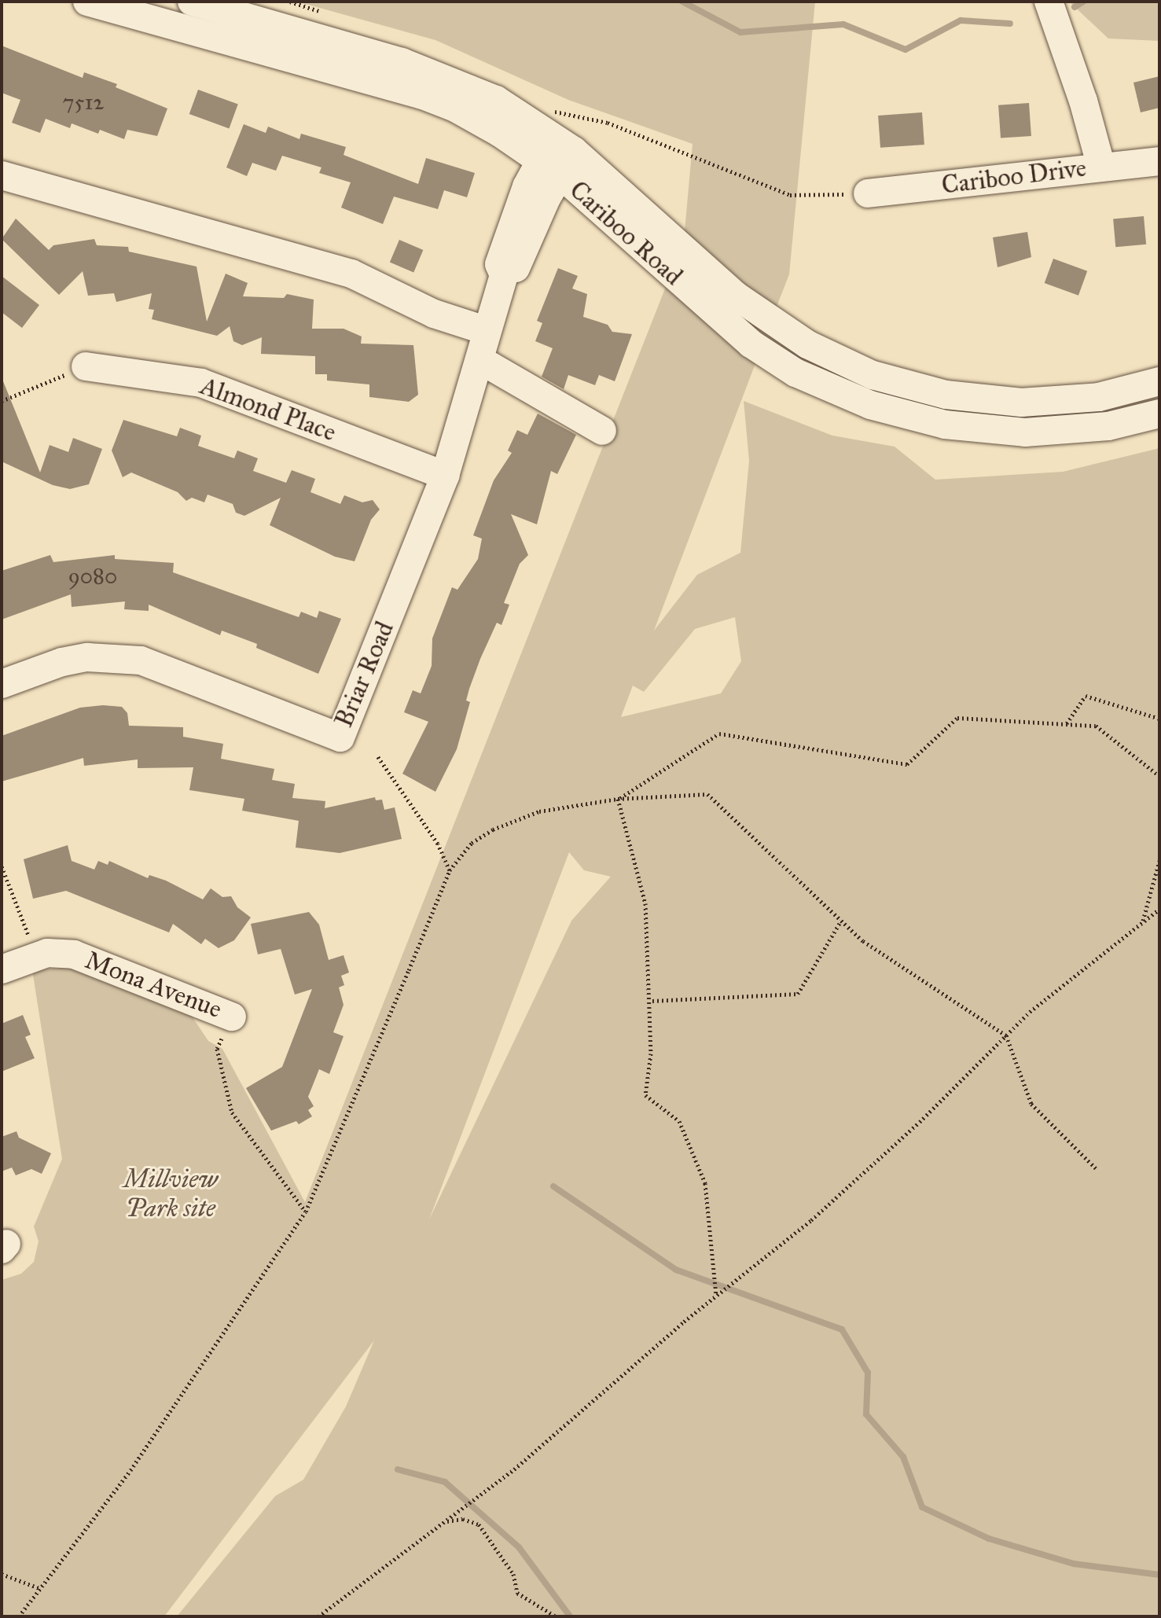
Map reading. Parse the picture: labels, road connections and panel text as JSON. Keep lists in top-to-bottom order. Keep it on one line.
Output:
{"streets":{"street":["Cariboo Drive","Cariboo Road","Almond Place","Briar Road","Mona Avenue"]},"crossings":[["Cariboo Road","Briar Road"],["Almond Place","Briar Road"]],"parks":["Millview Park site"],"house_numbers":["7512","9080"]}
